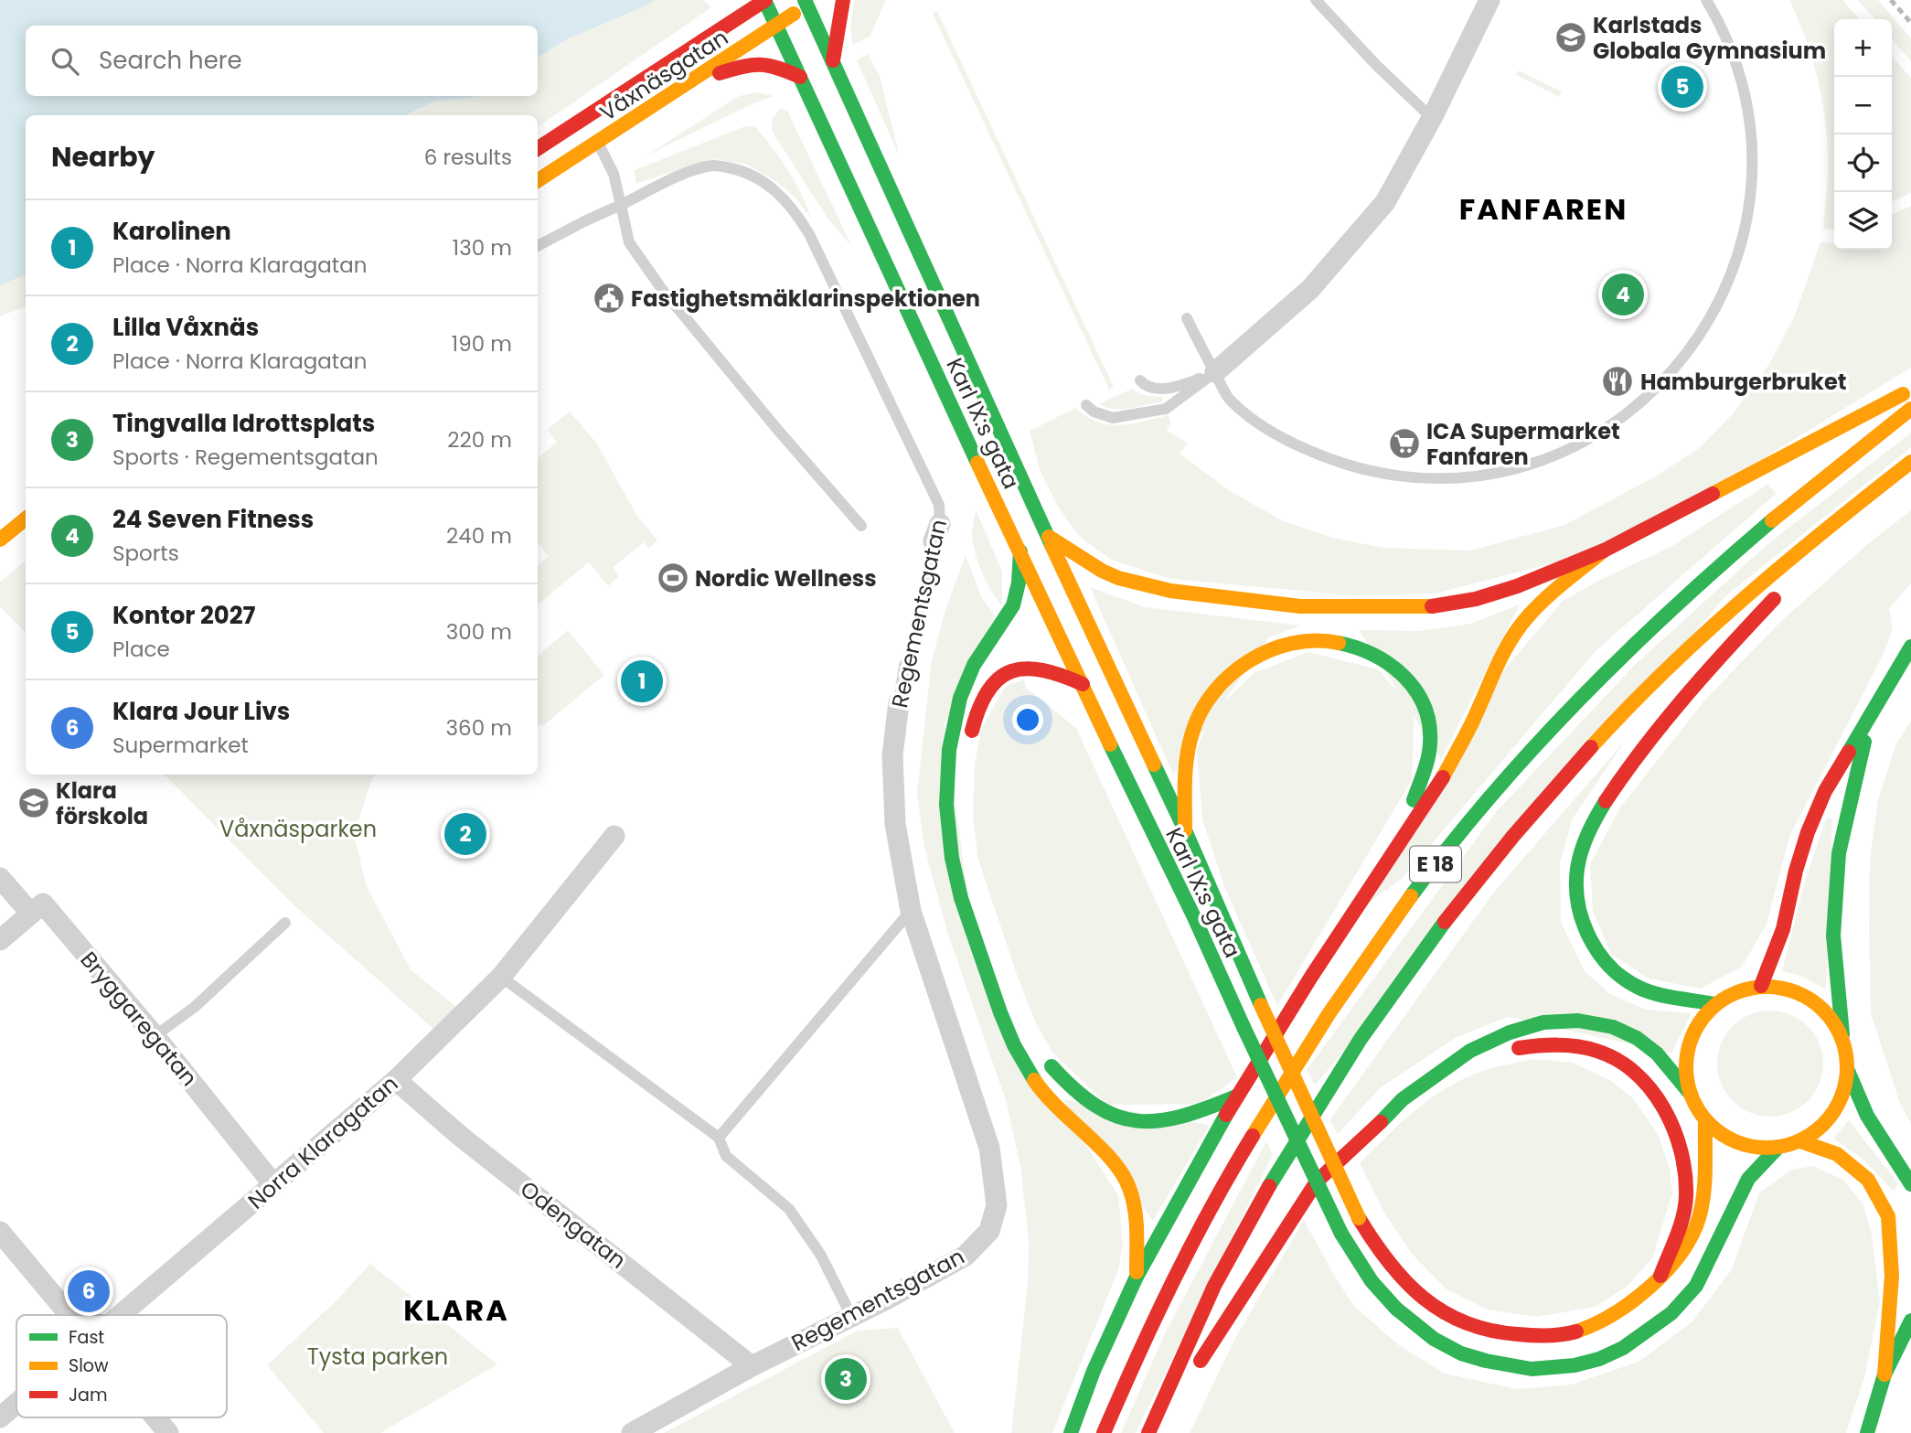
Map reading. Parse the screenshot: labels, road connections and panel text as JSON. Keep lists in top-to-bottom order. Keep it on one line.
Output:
{"streets":{"main road":["Våxnäsgatan","Karl IX:s gata","E 18"],"street":["Regementsgatan","Bryggaregatan","Norra Klaragatan","Odengatan"]},"crossings":[["Våxnäsgatan","Karl IX:s gata"],["Regementsgatan","Odengatan"],["Bryggaregatan","Norra Klaragatan"],["Norra Klaragatan","Odengatan"]],"districts":["FANFAREN","KLARA"],"parks":["Våxnäsparken","Tysta parken"],"places":{"school or university":["Karlstads Globala Gymnasium","Klara förskola"],"public building":["Fastighetsmäklarinspektionen"],"restaurant":["Hamburgerbruket"],"supermarket":["ICA Supermarket Fanfaren"],"sports":["Nordic Wellness"]},"legend":["Fast","Slow","Jam"],"page":{"map_buttons":["+","−"],"search":"Search here","pins":["5","4","1","2","6","3"],"heading":["Nearby","6 results"],"list":[{"mark":"1","name":"Karolinen","note":"Place · Norra Klaragatan","value":"130 m"},{"mark":"2","name":"Lilla Våxnäs","note":"Place · Norra Klaragatan","value":"190 m"},{"mark":"3","name":"Tingvalla Idrottsplats","note":"Sports · Regementsgatan","value":"220 m"},{"mark":"4","name":"24 Seven Fitness","note":"Sports","value":"240 m"},{"mark":"5","name":"Kontor 2027","note":"Place","value":"300 m"},{"mark":"6","name":"Klara Jour Livs","note":"Supermarket","value":"360 m"}]}}
